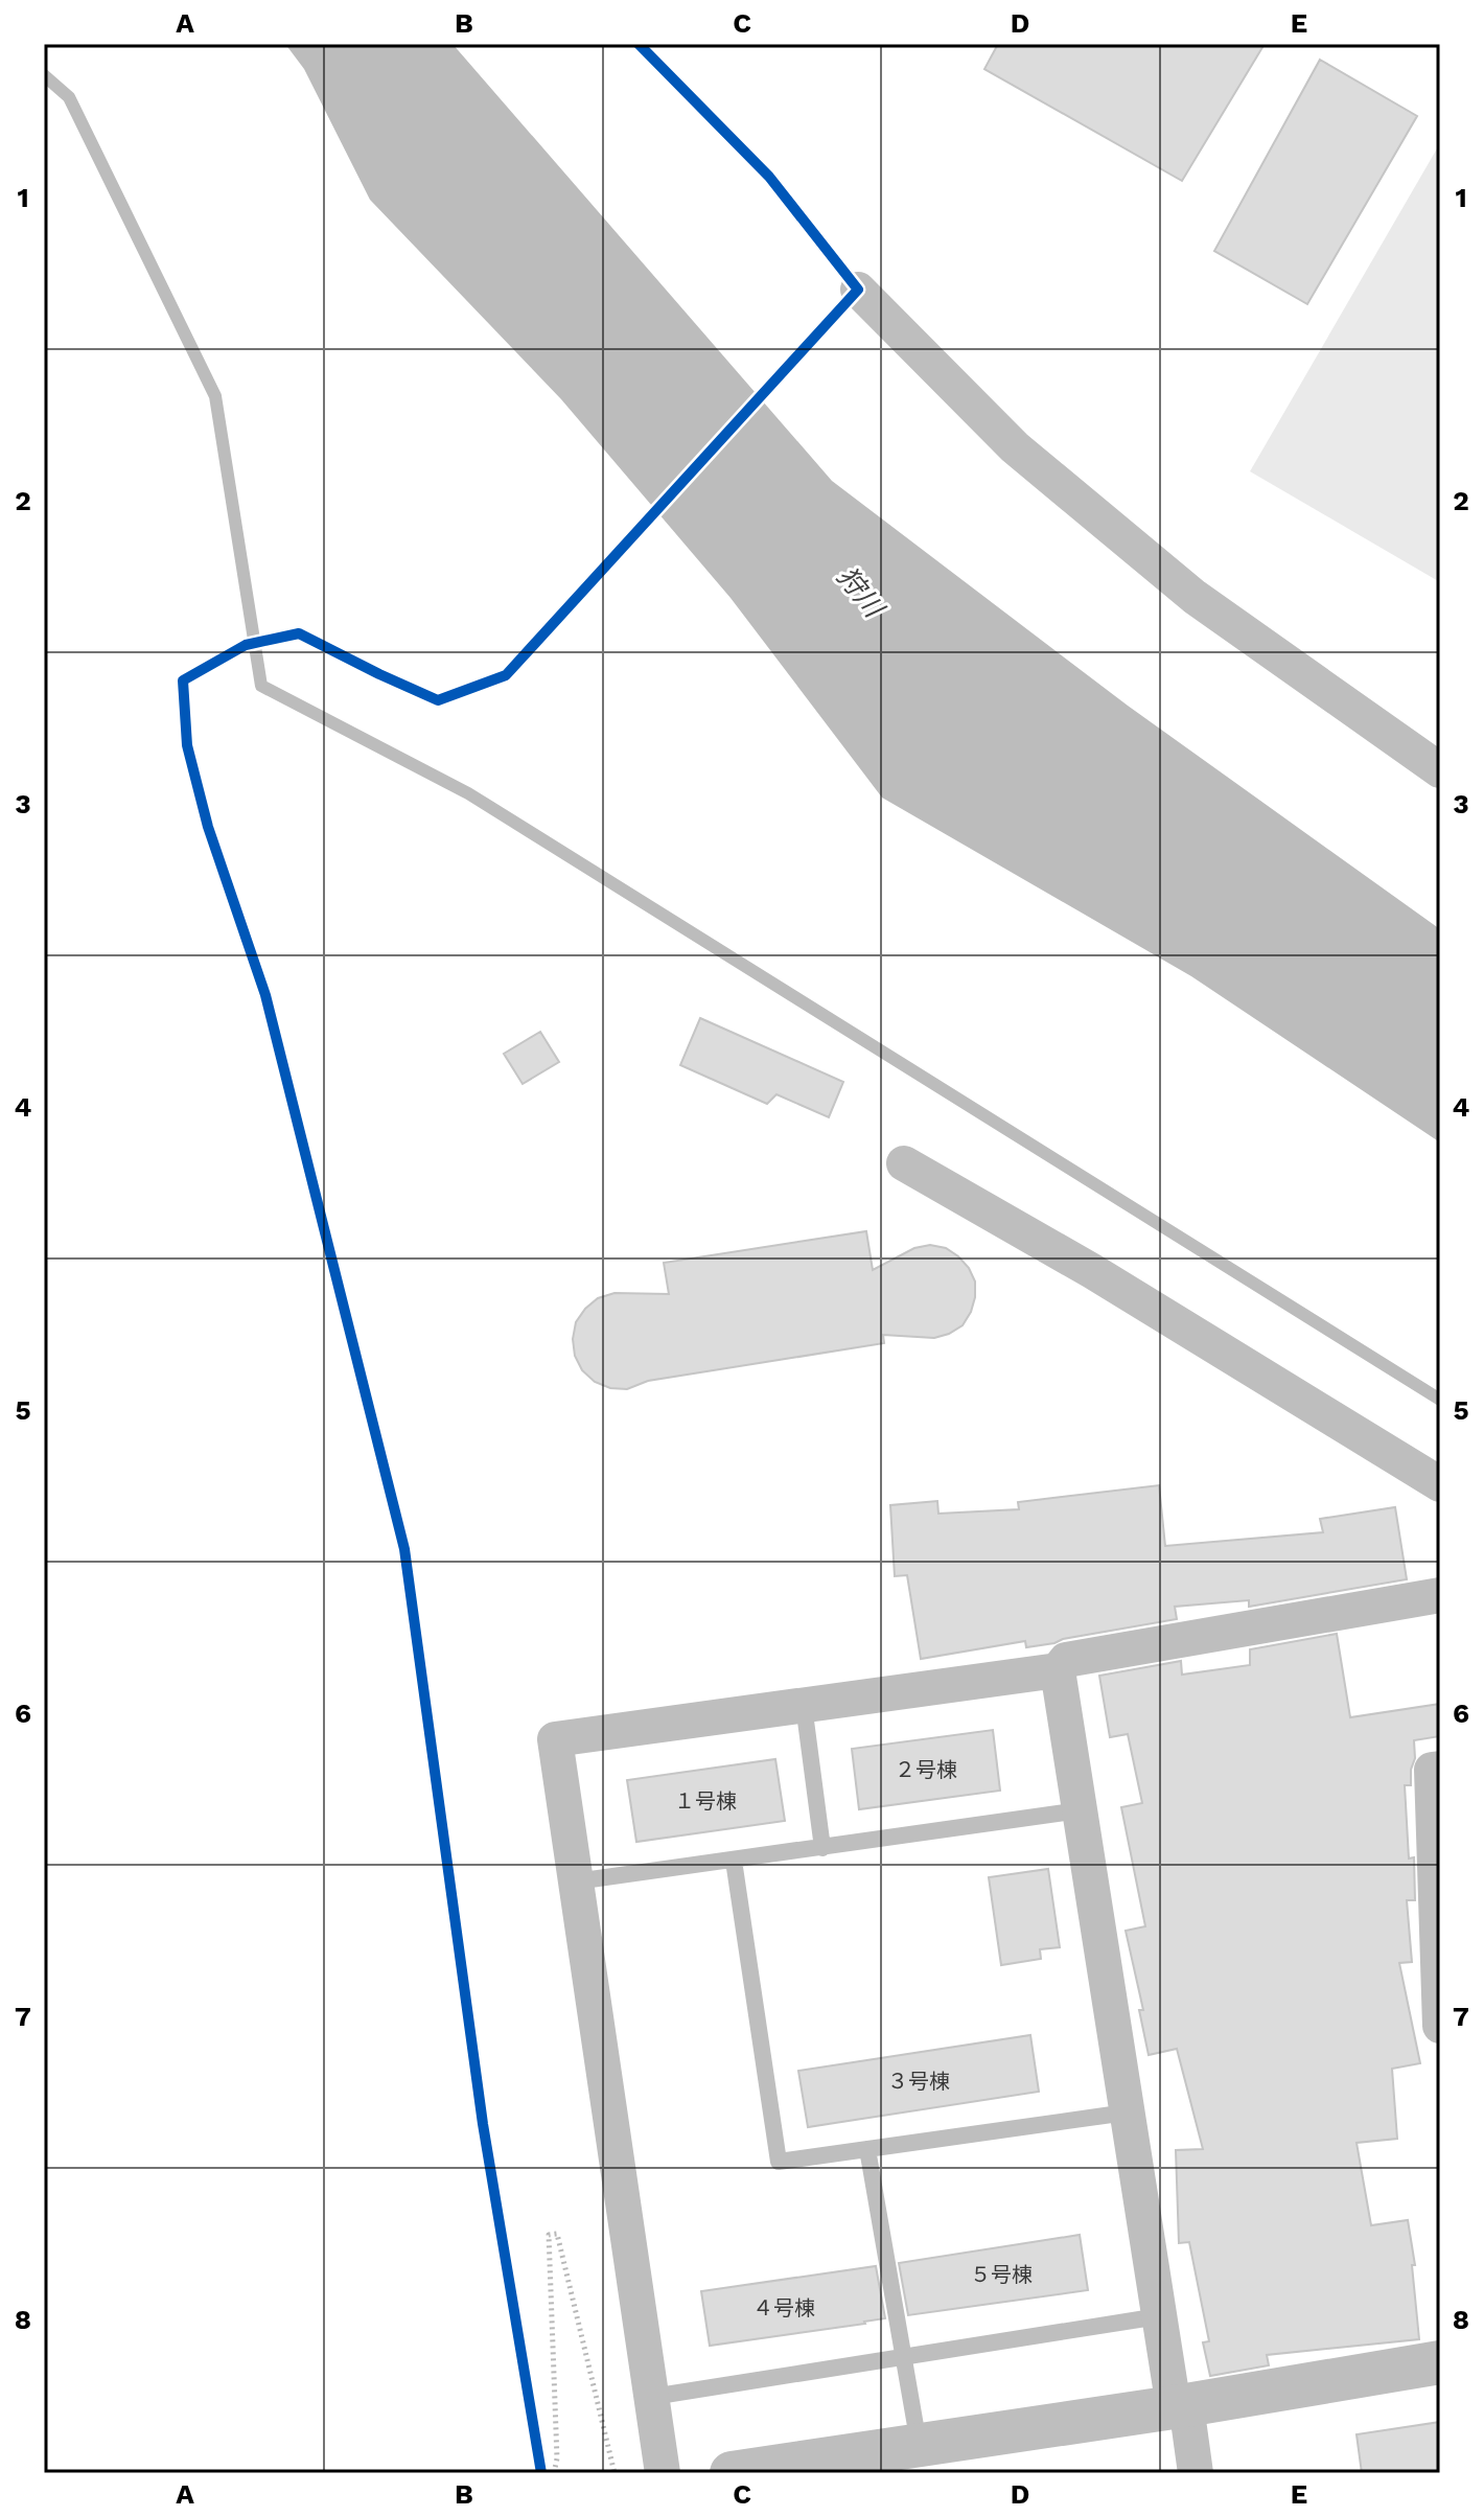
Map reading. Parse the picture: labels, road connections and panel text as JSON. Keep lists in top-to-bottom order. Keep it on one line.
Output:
{"water":["狩川"],"house_numbers":["２号棟","１号棟","３号棟","５号棟","４号棟"],"grid":{"columns":["A","B","C","D","E"],"rows":["1","2","3","4","5","6","7","8"]}}
